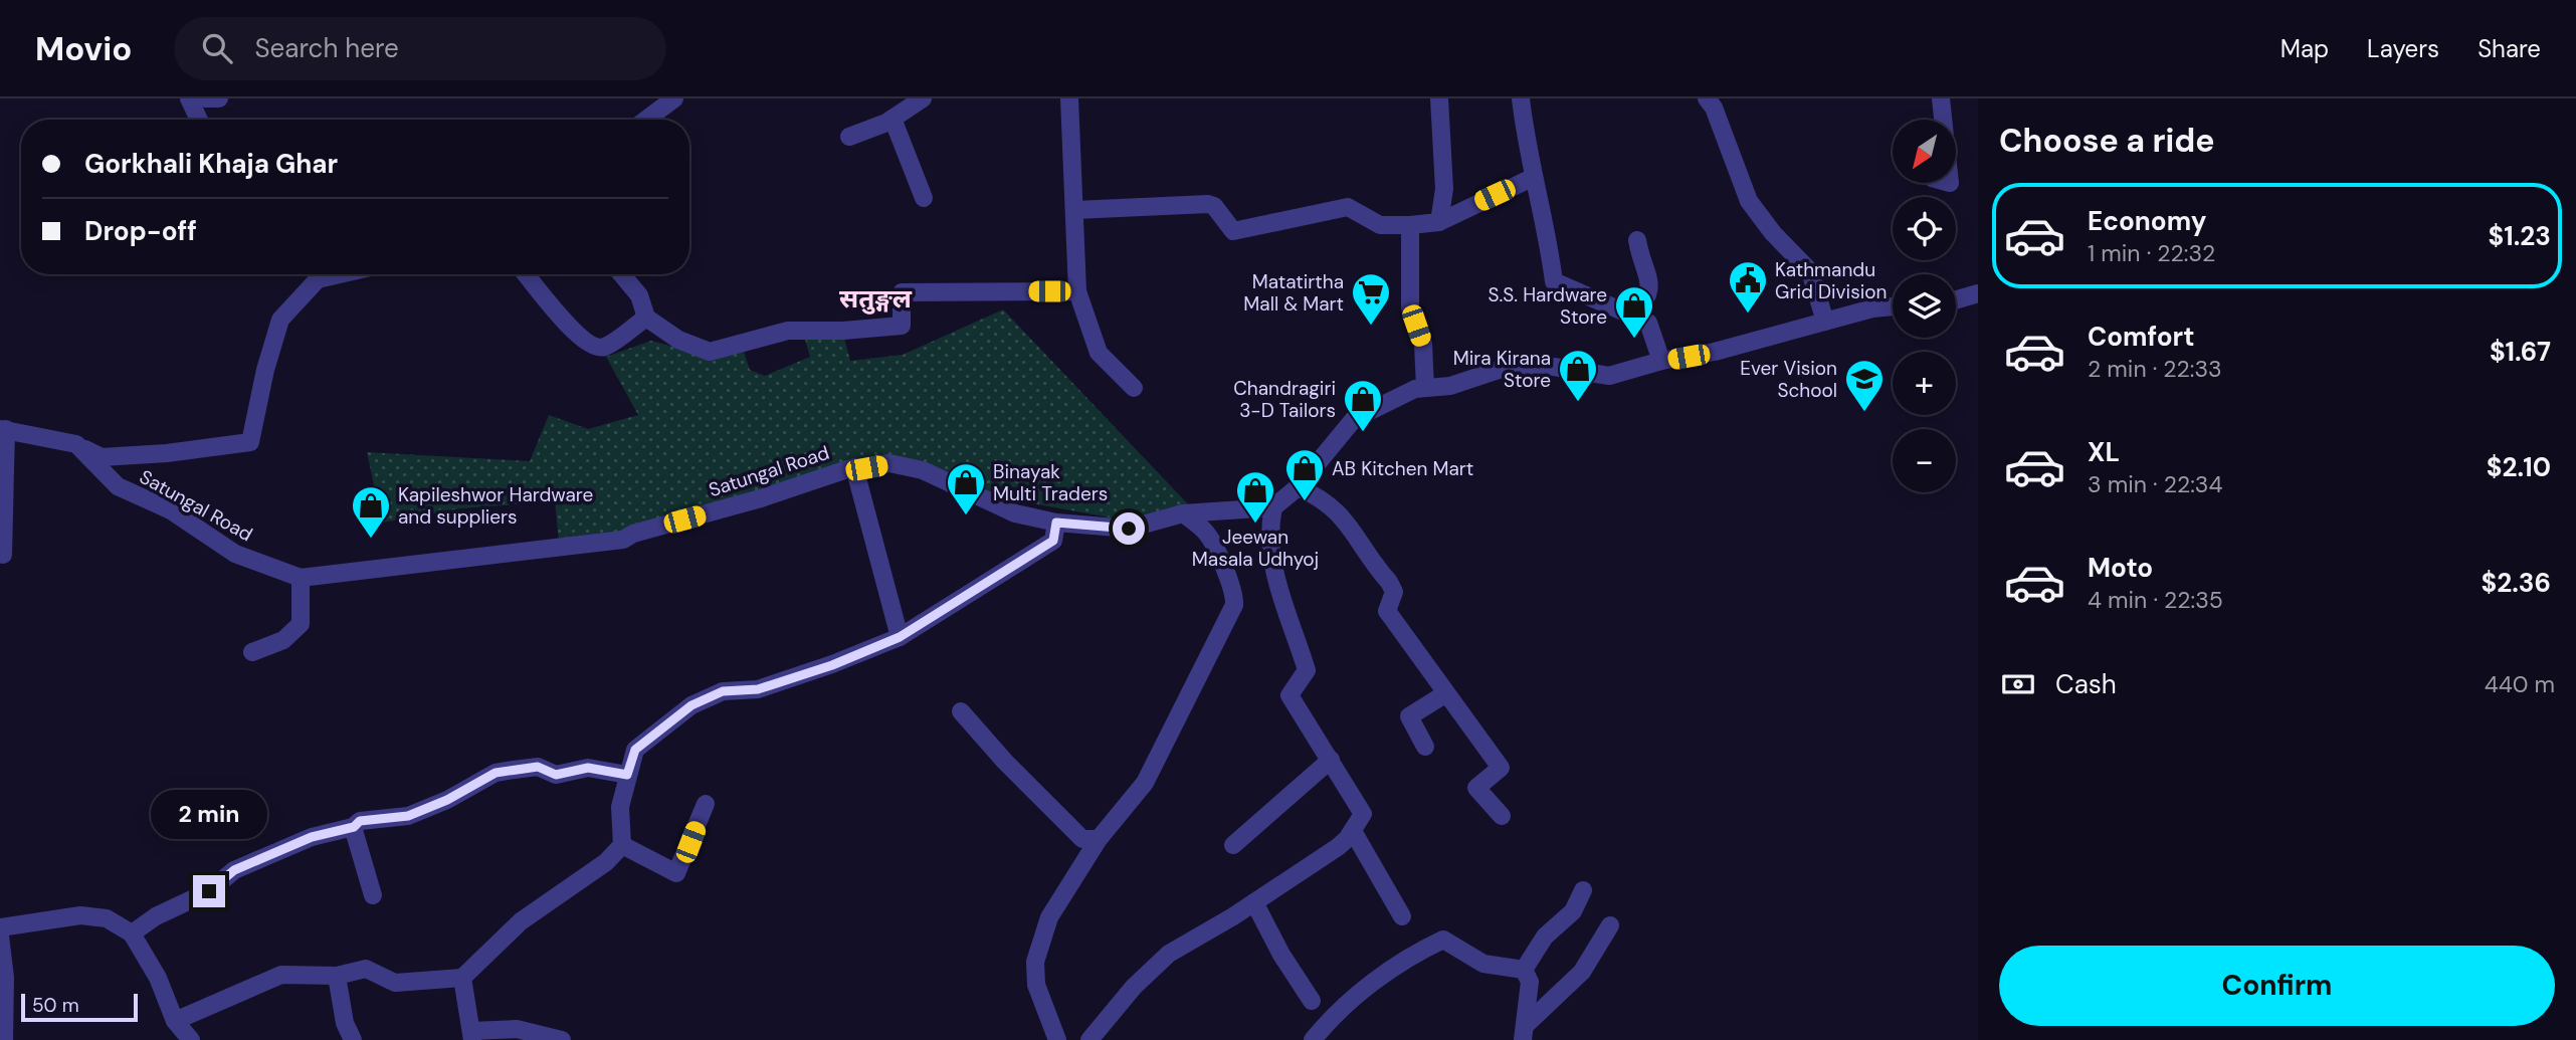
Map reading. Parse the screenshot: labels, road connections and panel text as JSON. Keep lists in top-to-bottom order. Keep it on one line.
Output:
{"streets":{"street":["Satungal Road"]},"districts":["सतुङ्गल"],"places":{"public building":["Kathmandu Grid Division"],"supermarket":["Matatirtha Mall & Mart"],"shop":["S.S. Hardware Store","Mira Kirana Store","Chandragiri 3-D Tailors","AB Kitchen Mart","Binayak Multi Traders","Jeewan Masala Udhyoj","Kapileshwor Hardware and suppliers"],"school or university":["Ever Vision School"]},"scale_bar":"50 m","north":"bottom left","page":{"header":"Movio","search":"Search here","nav":["Map","Layers","Share"],"heading":"Choose a ride","map_buttons":["+","−"],"banner":["Gorkhali Khaja Ghar","Drop-off"],"list":[{"name":"Economy","note":"1 min · 22:32","value":"$1.23"},{"name":"Comfort","note":"2 min · 22:33","value":"$1.67"},{"name":"XL","note":"3 min · 22:34","value":"$2.10"},{"name":"Moto","note":"4 min · 22:35","value":"$2.36"}],"pay":["Cash","440 m"],"bubble":"2 min","buttons":"Confirm","scale":"50 m"}}
